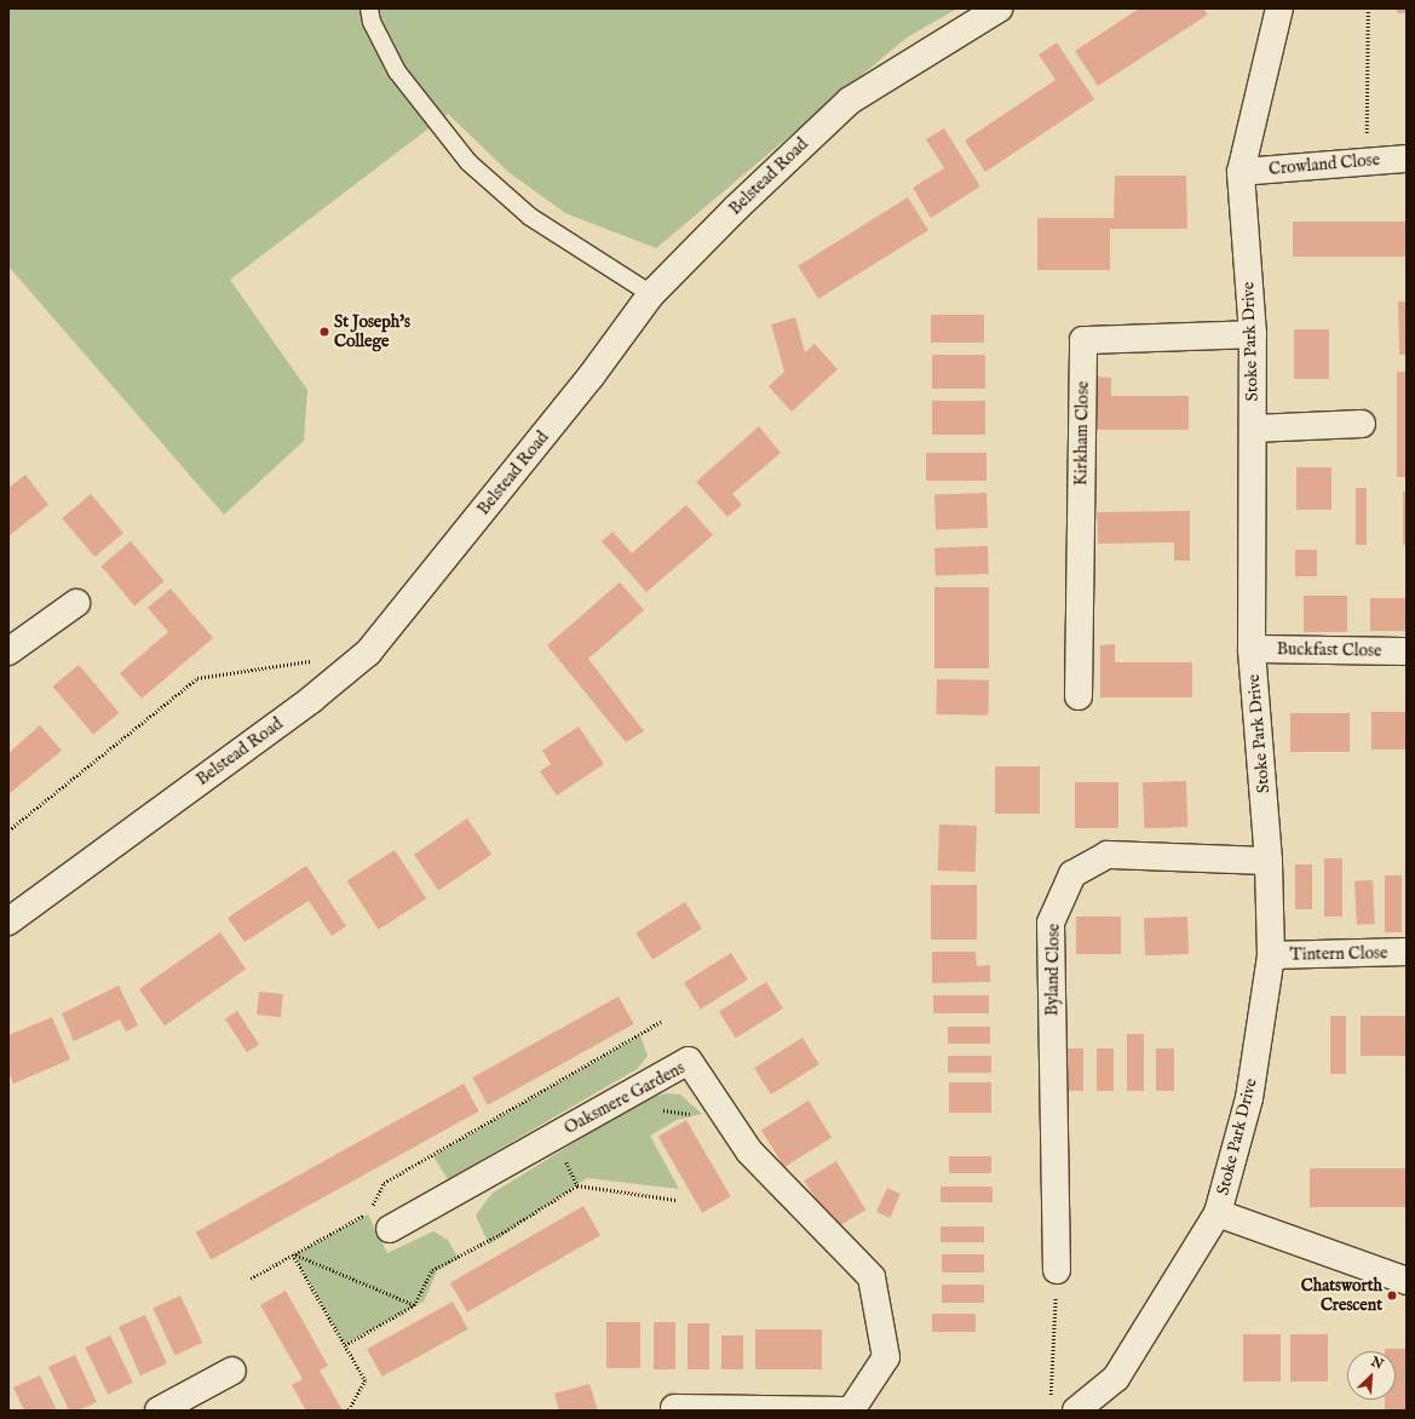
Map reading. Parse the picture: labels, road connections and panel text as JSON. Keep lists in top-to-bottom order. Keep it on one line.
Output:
{"streets":{"street":["Crowland Close","Belstead Road","Stoke Park Drive","Kirkham Close","Buckfast Close","Tintern Close","Byland Close","Oaksmere Gardens"]},"crossings":[["Crowland Close","Stoke Park Drive"],["Stoke Park Drive","Kirkham Close"],["Stoke Park Drive","Buckfast Close"],["Stoke Park Drive","Tintern Close"],["Stoke Park Drive","Byland Close"]],"places":["St Joseph's College","Chatsworth Crescent"],"north":"top right"}
